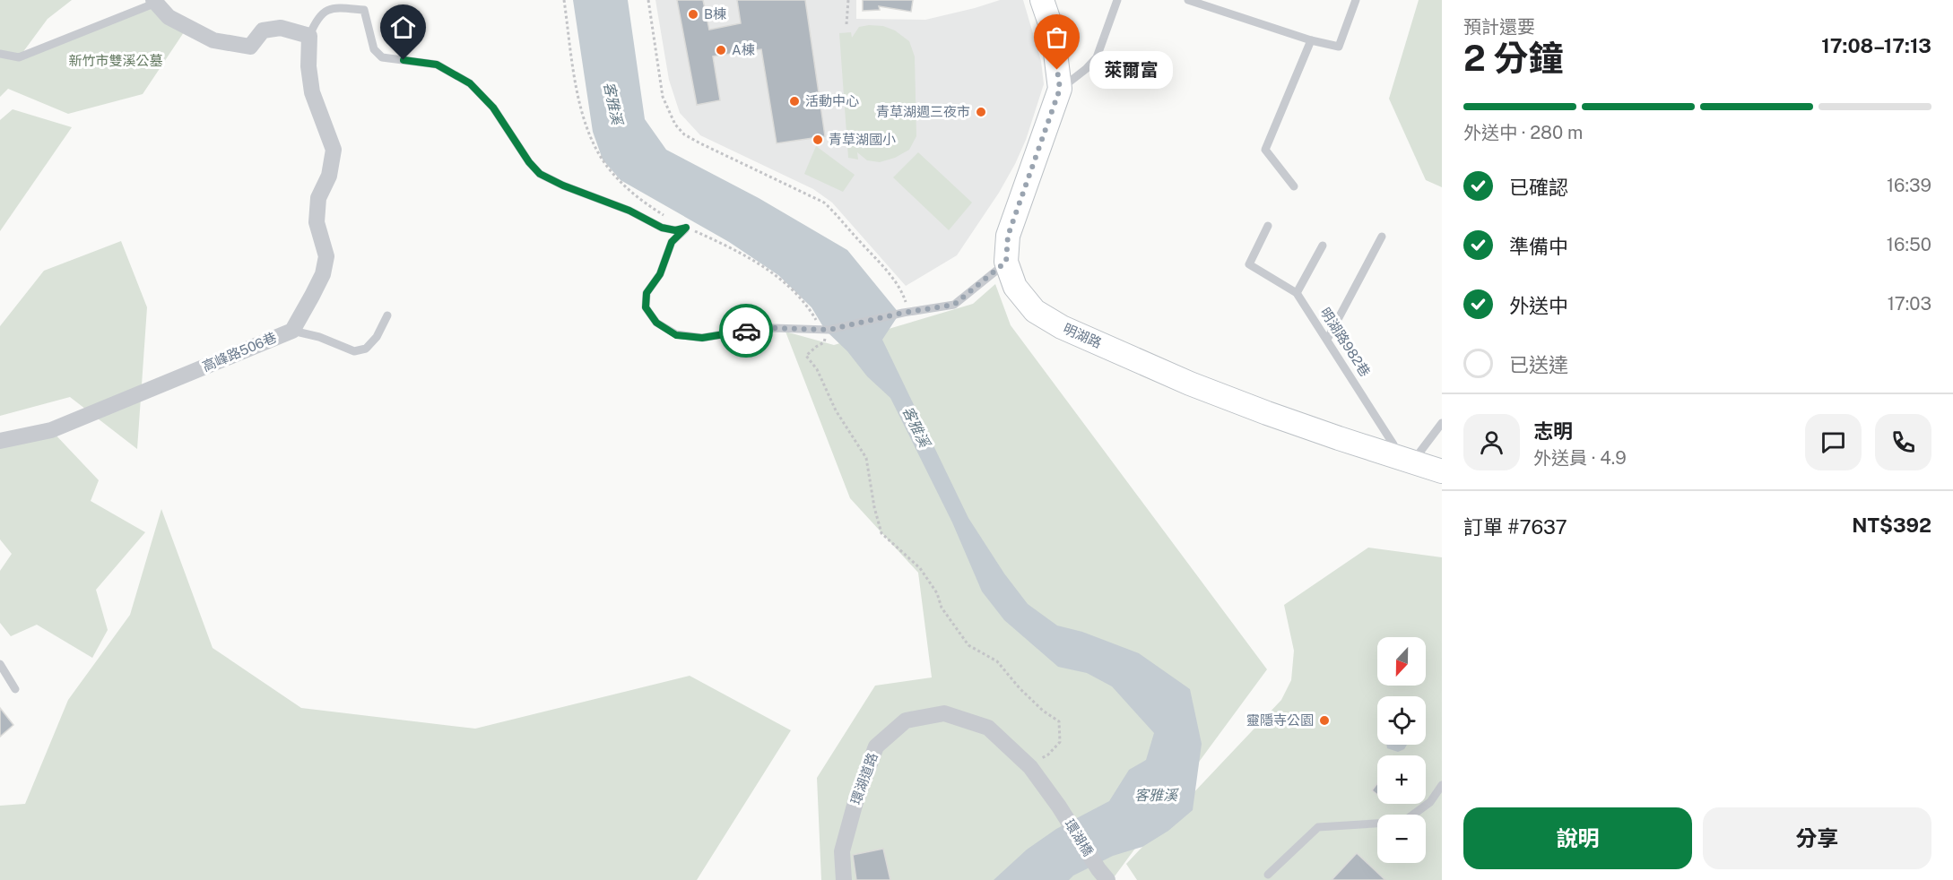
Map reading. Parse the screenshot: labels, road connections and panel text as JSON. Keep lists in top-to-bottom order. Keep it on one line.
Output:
{"streets":{"street":["明湖路","高峰路506巷","環湖道路","環湖橋"],"lane":["明湖路982巷"]},"crossings":[["明湖路","明湖路982巷"],["環湖道路","環湖橋"]],"water":["客雅溪"],"parks":["新竹市雙溪公墓"],"places":["B棟","A棟","萊爾富","活動中心","青草湖週三夜市","青草湖國小","靈隱寺公園"],"north":"bottom","page":{"heading":["2 分鐘","預計還要","17:08–17:13"],"panel":["志明","外送員 · 4.9","訂單 #7637","NT$392"],"bubble":"萊爾富","bar":"外送中 · 280 m","list":[["已確認","16:39"],["準備中","16:50"],["外送中","17:03"],"已送達"],"map_buttons":["+","−"],"buttons":["說明","分享"]}}
